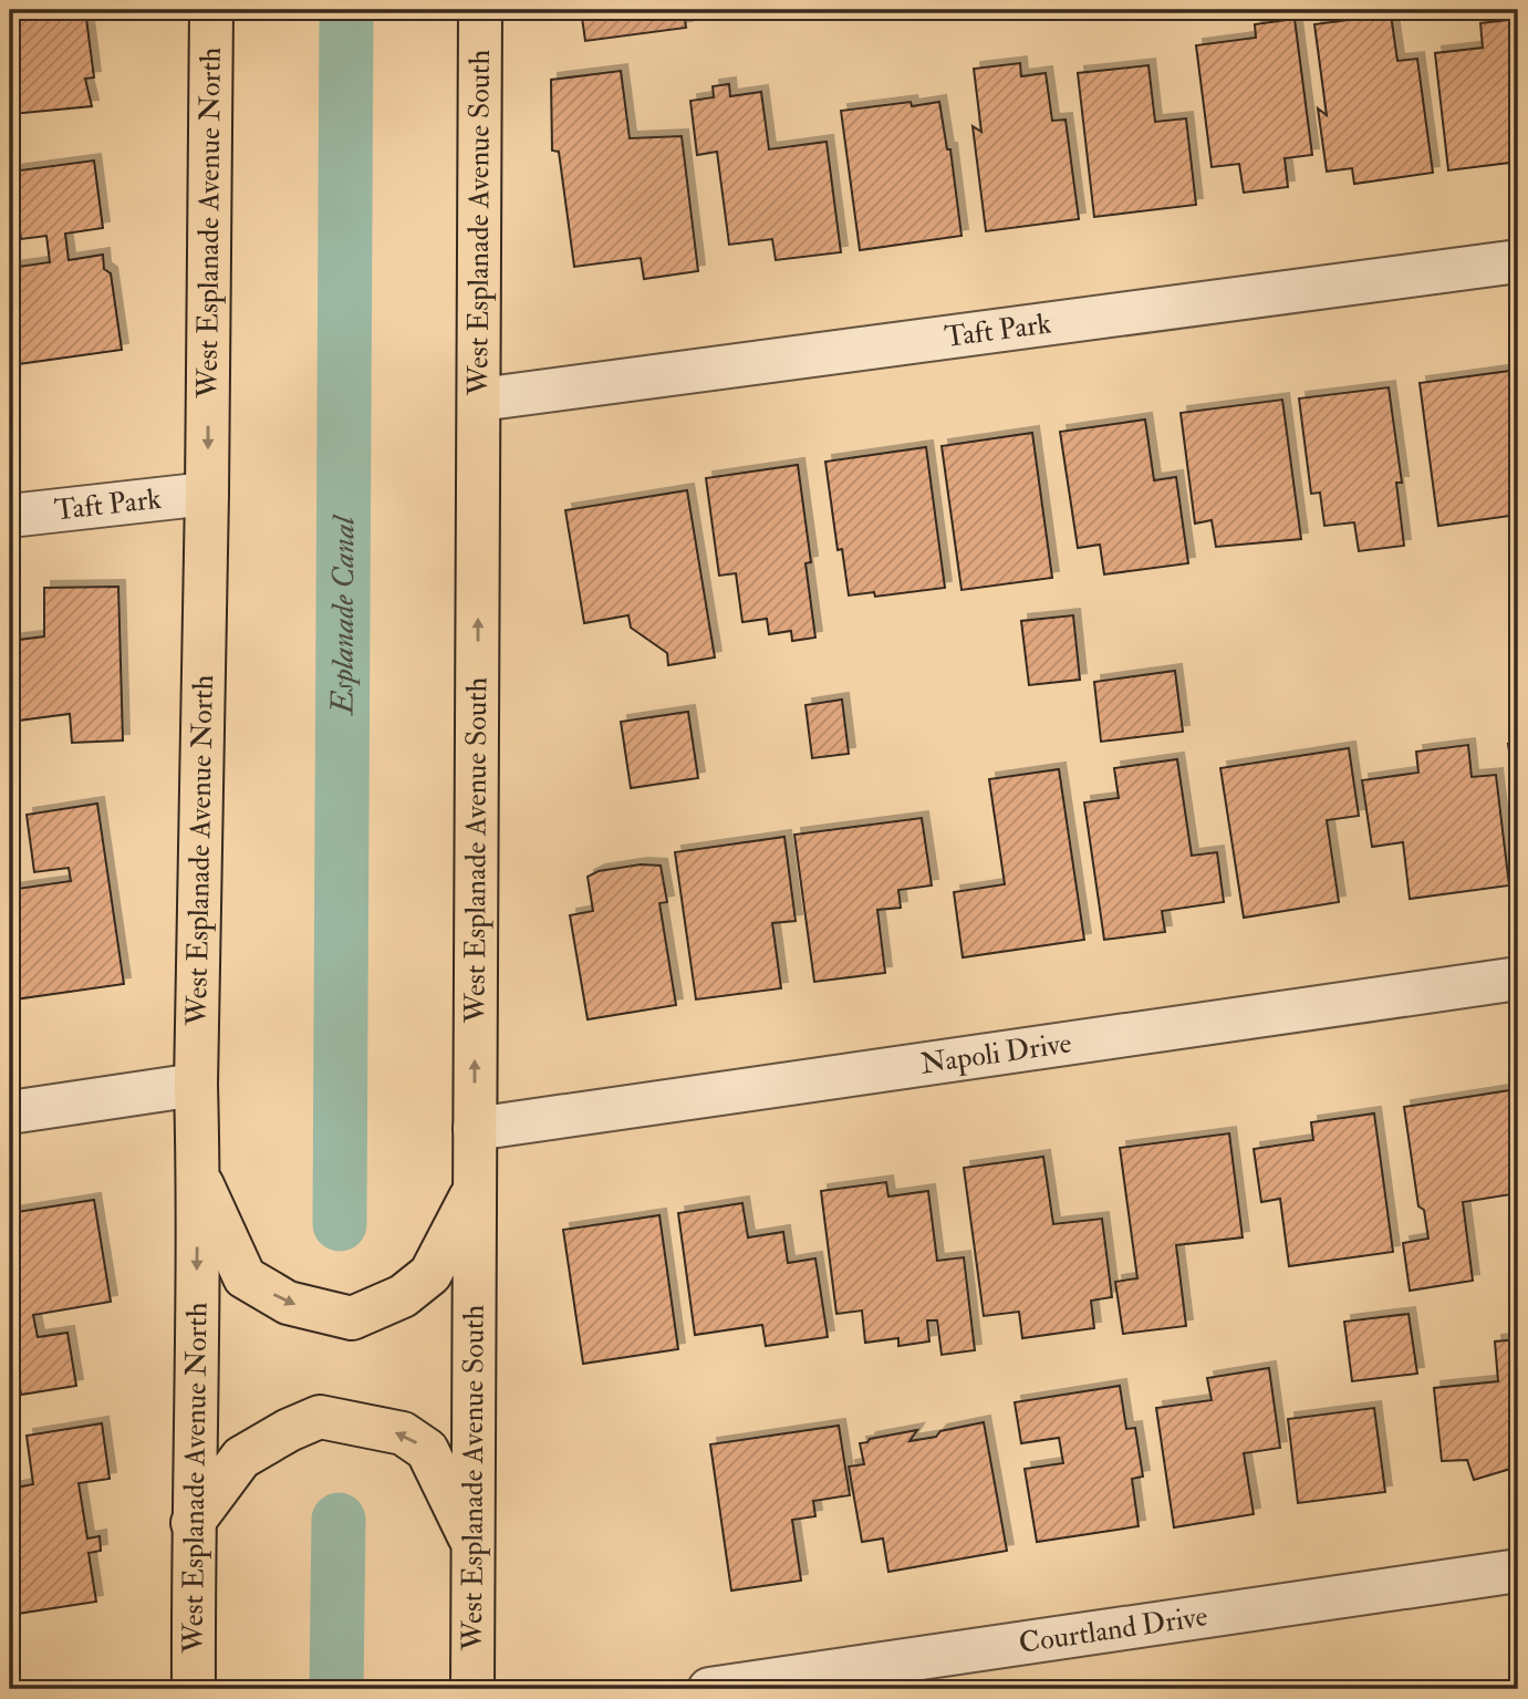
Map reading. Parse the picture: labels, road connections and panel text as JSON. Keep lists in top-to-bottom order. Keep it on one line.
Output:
{"streets":{"main road":["West Esplanade Avenue North","West Esplanade Avenue South"],"street":["Taft Park","Napoli Drive","Courtland Drive"]},"crossings":[["West Esplanade Avenue North","Taft Park"],["West Esplanade Avenue South","Taft Park"],["West Esplanade Avenue South","Napoli Drive"]],"one_way":["West Esplanade Avenue North","West Esplanade Avenue South"],"water":["Esplanade Canal"]}
